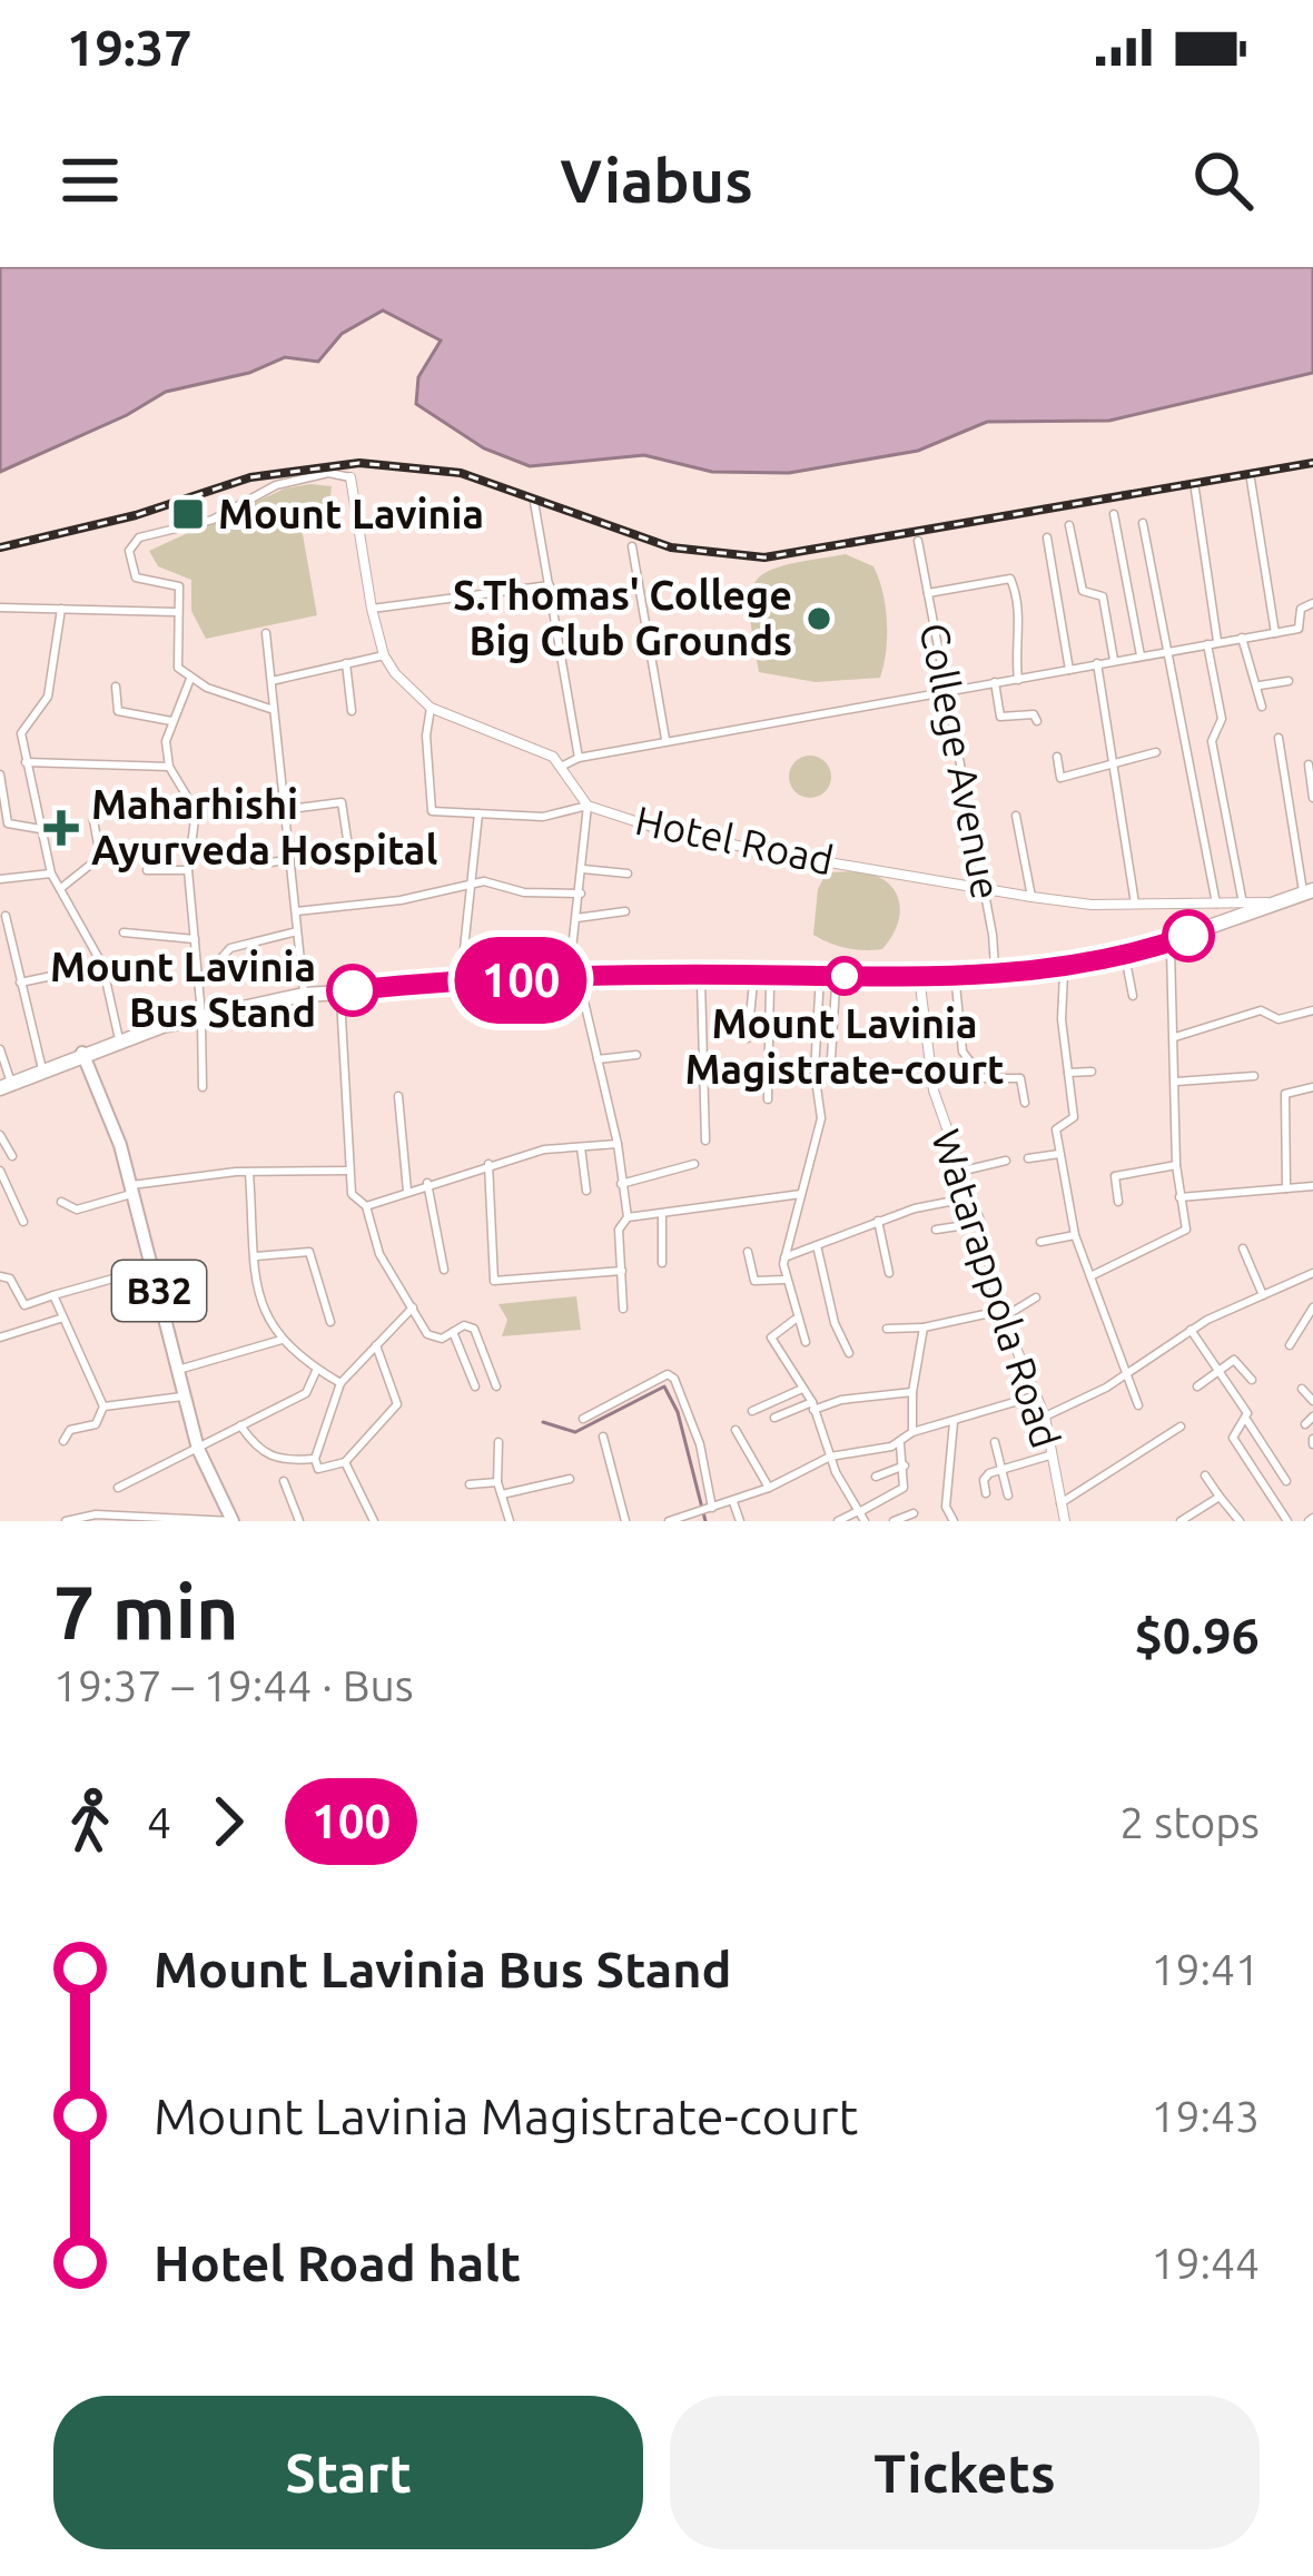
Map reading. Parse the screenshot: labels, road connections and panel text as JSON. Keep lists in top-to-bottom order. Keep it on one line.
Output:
{"streets":{"main road":["B32"],"street":["College Avenue","Hotel Road","Watarappola Road"]},"crossings":[["College Avenue","Hotel Road"]],"places":{"transit":["Mount Lavinia"],"other":["S.Thomas' College Big Club Grounds","Mount Lavinia Magistrate-court","Mount Lavinia Bus Stand"],"health":["Maharhishi Ayurveda Hospital"]},"lines":["bus line 100"],"page":{"status":"19:37","header":"Viabus","on_map":"100","heading":["7 min","19:37 – 19:44 · Bus","$0.96"],"legs":["4","100","2 stops"],"list":[{"name":"Mount Lavinia Bus Stand","value":"19:41"},{"name":"Mount Lavinia Magistrate-court","value":"19:43"},{"name":"Hotel Road halt","value":"19:44"}],"buttons":["Start","Tickets"]}}
